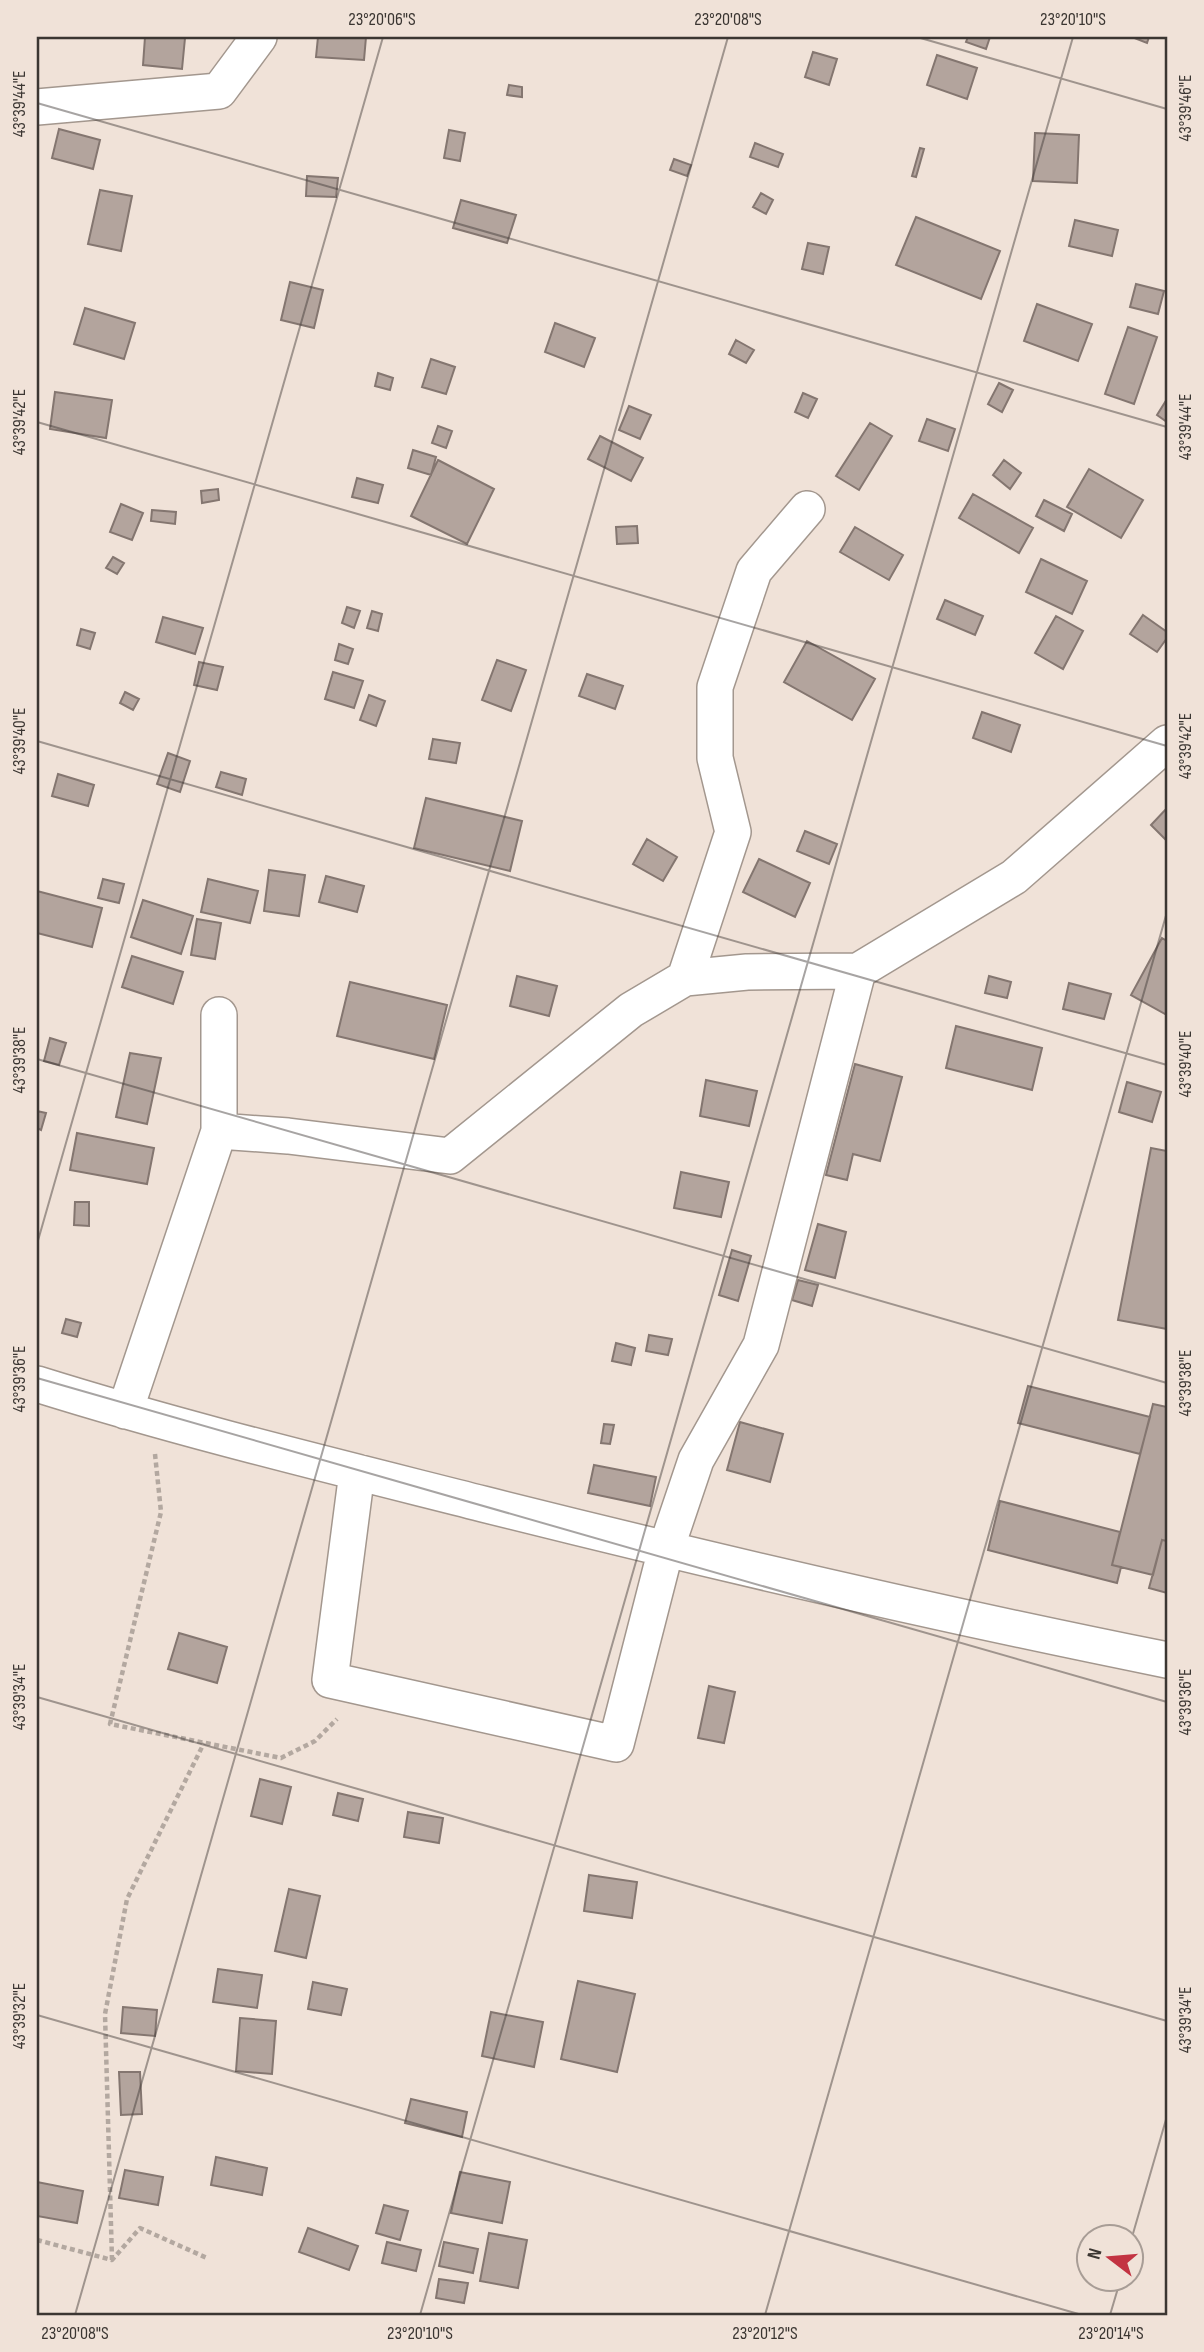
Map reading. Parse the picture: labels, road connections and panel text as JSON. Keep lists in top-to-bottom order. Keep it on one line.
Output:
{"north":"left","coordinates":["23°20'06\"S","23°20'08\"S","23°20'10\"S","43°39'44\"E","43°39'46\"E","43°39'42\"E","43°39'40\"E","43°39'38\"E","43°39'36\"E","43°39'34\"E","43°39'32\"E","23°20'12\"S","23°20'14\"S"]}
